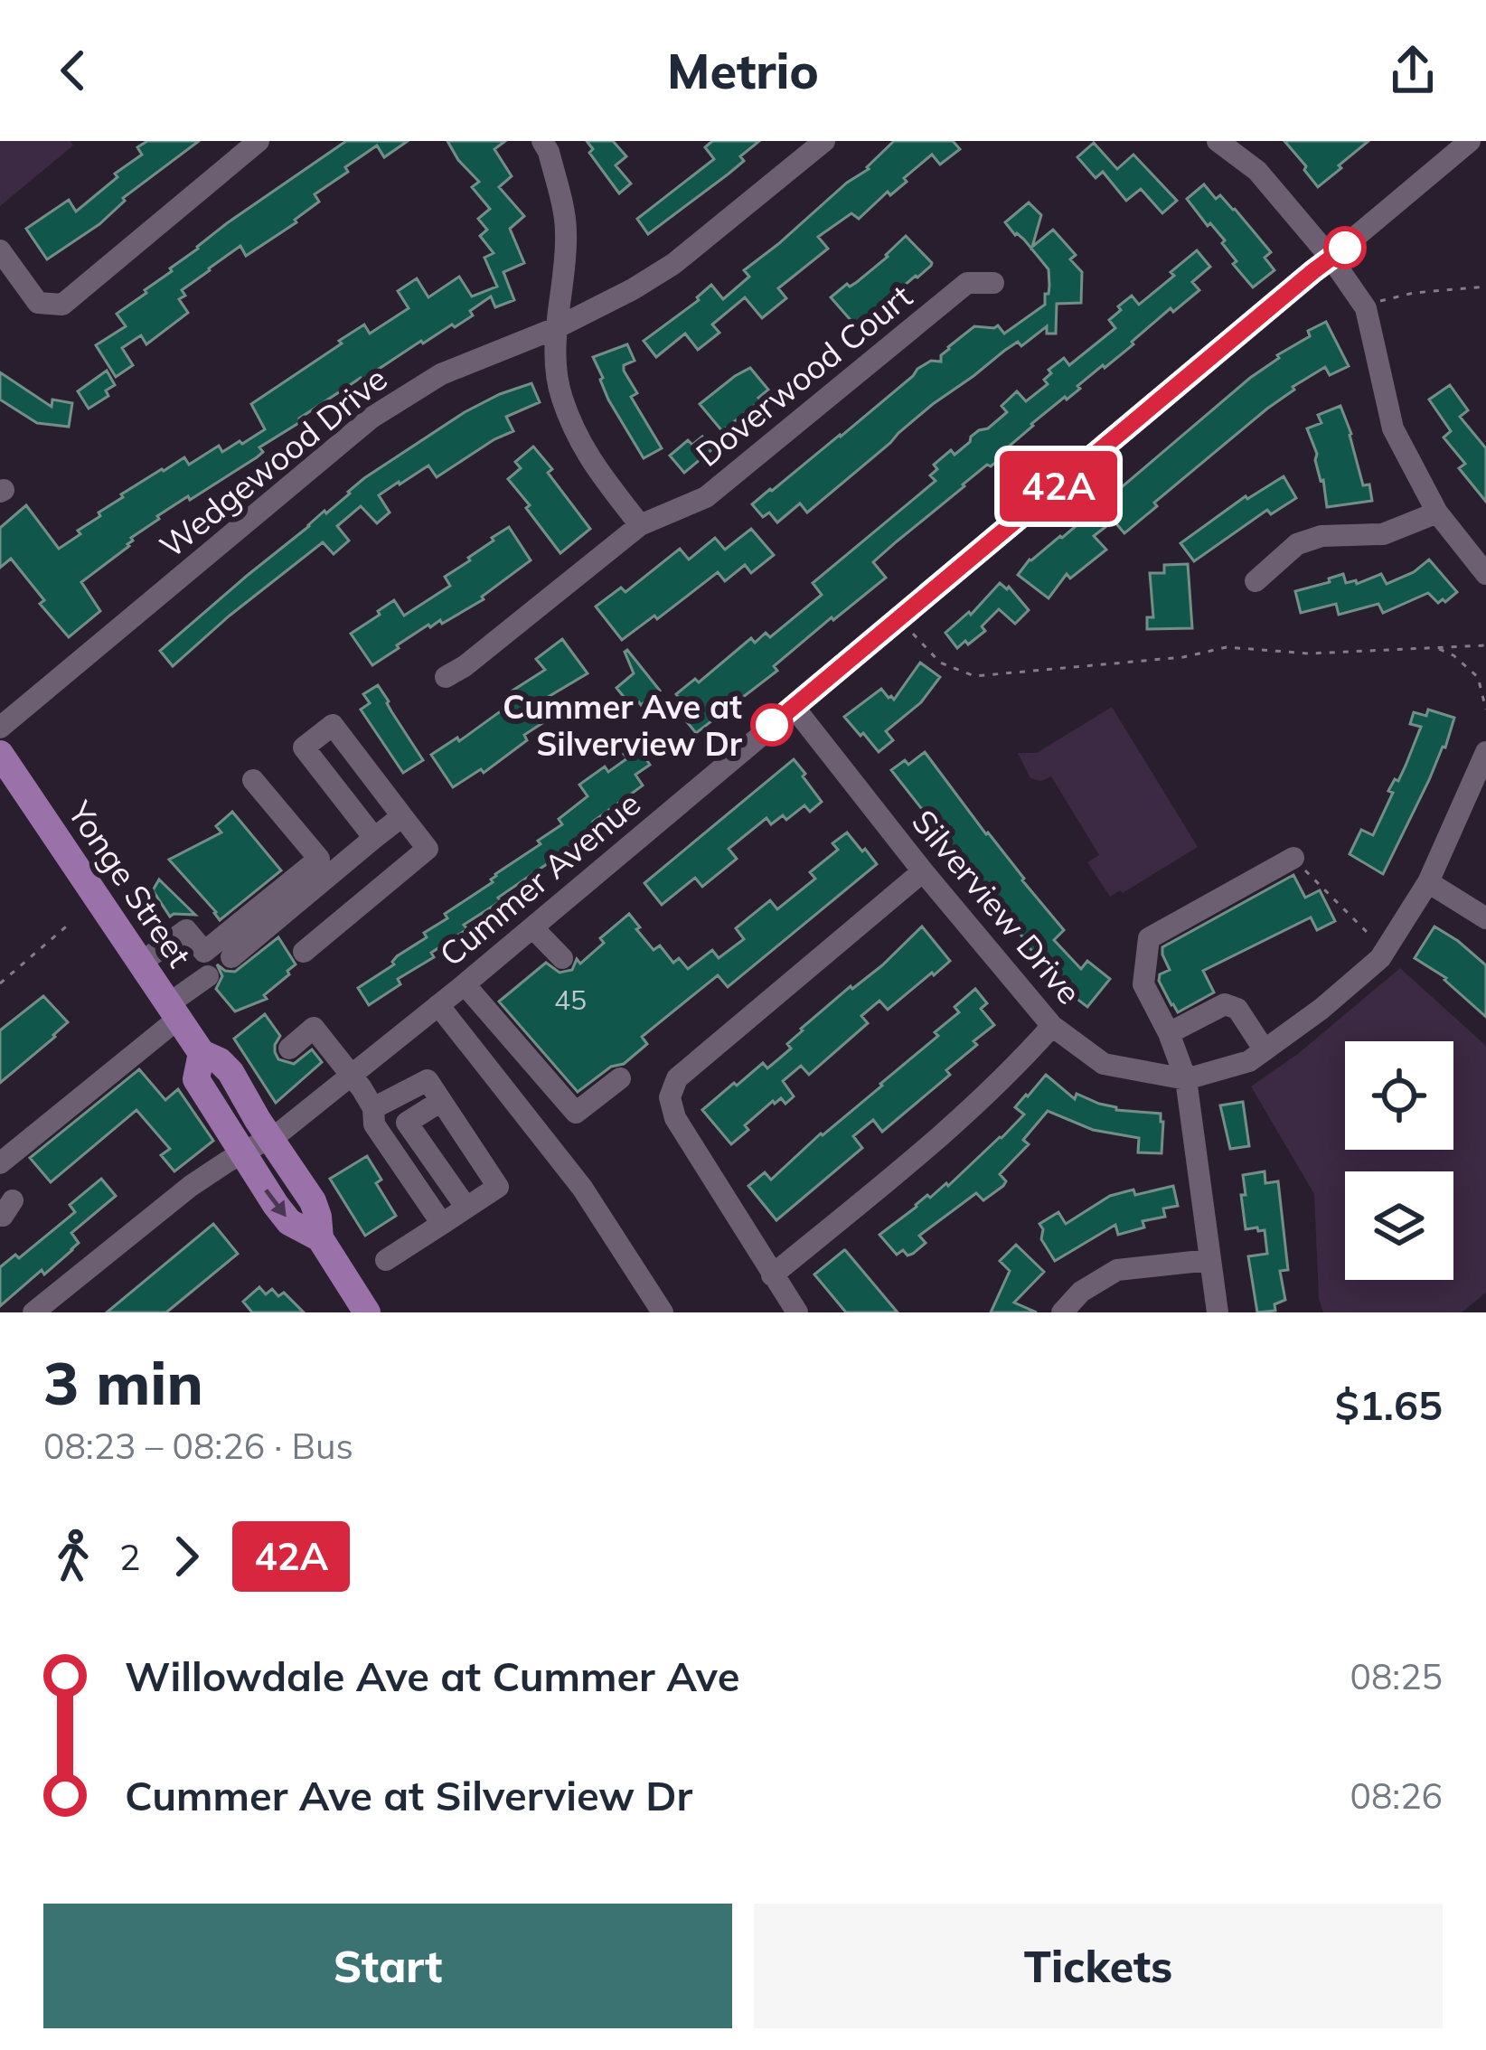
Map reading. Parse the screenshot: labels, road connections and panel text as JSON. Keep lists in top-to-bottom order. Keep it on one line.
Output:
{"streets":{"main road":["Yonge Street"],"street":["Doverwood Court","Wedgewood Drive","Cummer Avenue","Silverview Drive"]},"crossings":[["Cummer Avenue","Yonge Street"],["Cummer Avenue","Silverview Drive"]],"places":["Cummer Ave at Silverview Dr"],"lines":["bus line 42A"],"house_numbers":["45"],"page":{"header":"Metrio","on_map":"42A","heading":["3 min","08:23 – 08:26 · Bus","$1.65"],"legs":["2","42A"],"list":[{"name":"Willowdale Ave at Cummer Ave","value":"08:25"},{"name":"Cummer Ave at Silverview Dr","value":"08:26"}],"buttons":["Start","Tickets"]}}
